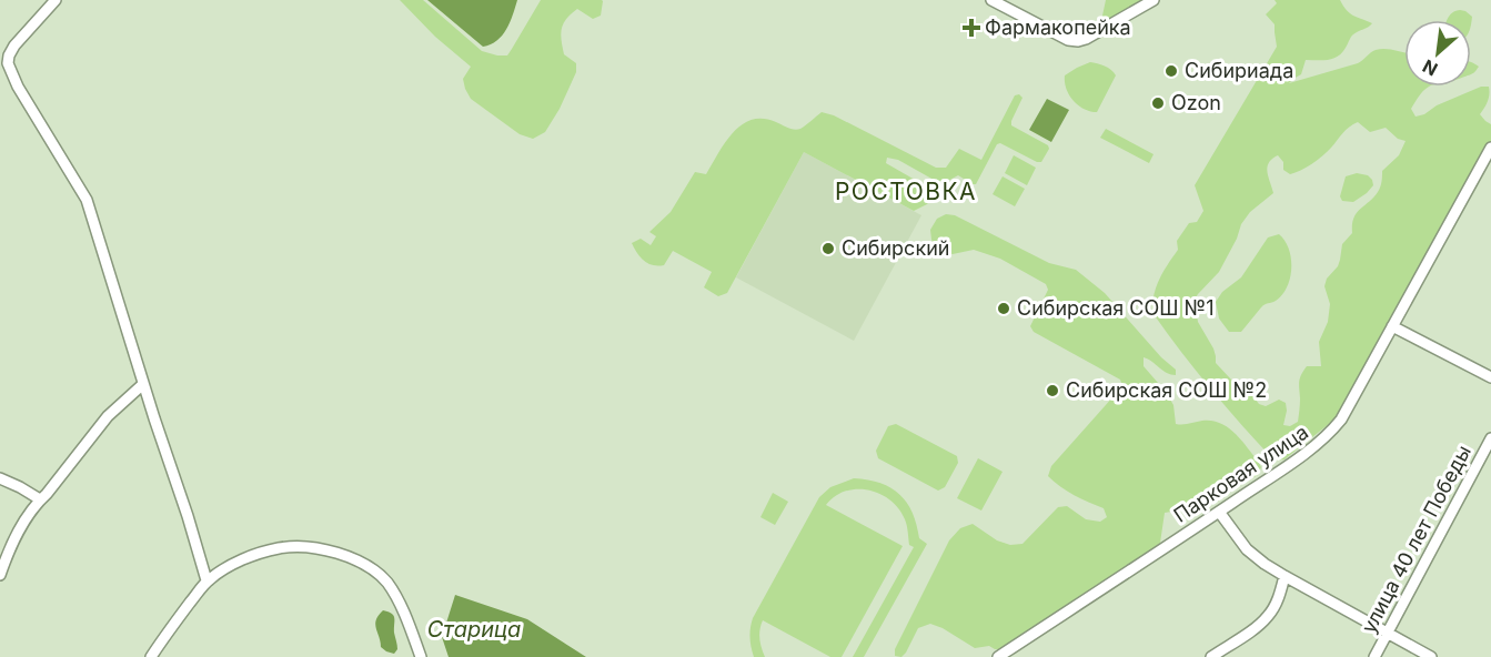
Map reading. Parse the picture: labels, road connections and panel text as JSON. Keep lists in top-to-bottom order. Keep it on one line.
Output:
{"streets":{"street":["Парковая улица","улица 40 лет Победы"]},"districts":["РОСТОВКА"],"water":["Старица"],"places":{"health":["Фармакопейка"],"other":["Сибириада","Ozon","Сибирский","Сибирская СОШ №1","Сибирская СОШ №2"]},"north":"bottom left"}
